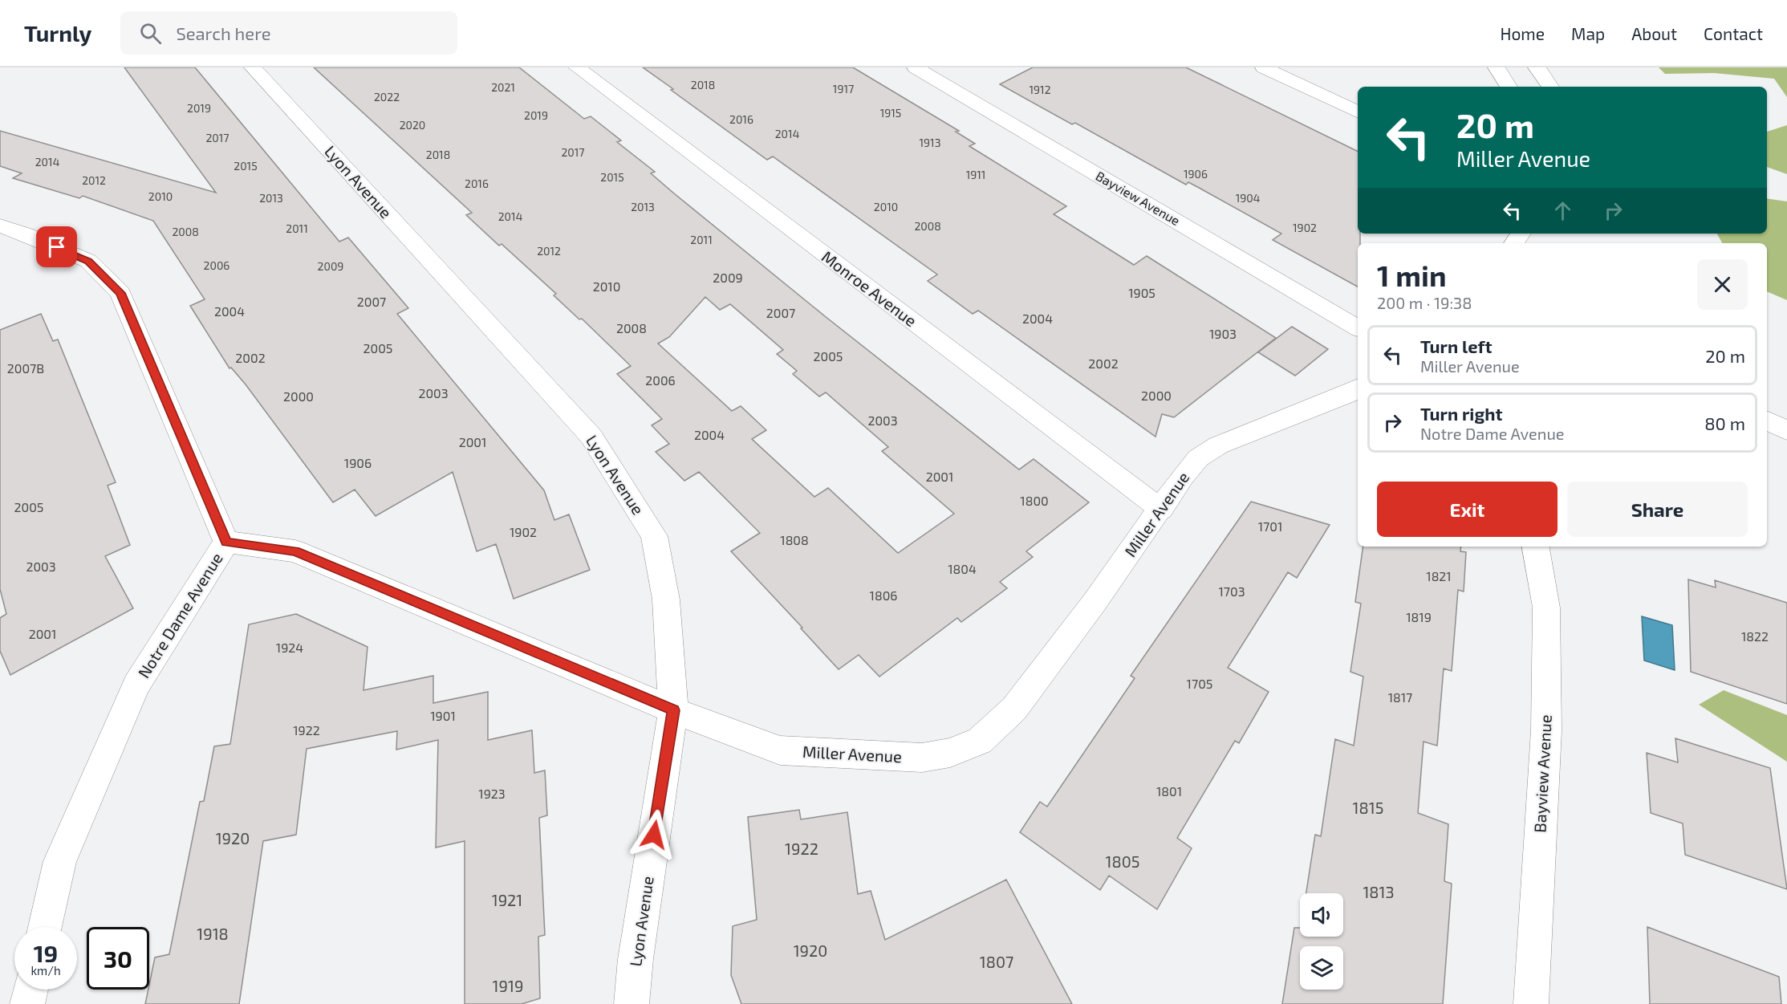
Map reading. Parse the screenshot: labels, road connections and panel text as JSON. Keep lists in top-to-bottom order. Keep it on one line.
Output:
{"streets":{"street":["Lyon Avenue","Bayview Avenue","Monroe Avenue","Miller Avenue","Notre Dame Avenue"]},"crossings":[["Lyon Avenue","Miller Avenue"],["Monroe Avenue","Miller Avenue"],["Miller Avenue","Notre Dame Avenue"]],"house_numbers":["2018","2021","1917","1912","2022","2019","1915","2019","2016","2020","2014","2017","1913","2017","2018","2014","2015","1906","1911","2015","2012","2016","2010","2013","1904","2013","2010","2014","2008","1902","2011","2008","2011","2012","2006","2009","2009","2010","1905","2007","2004","2007","2004","2008","1903","2005","2005","2002","2002","2007B","2006","2003","2000","2000","2003","2004","2001","1906","2001","1800","2005","1701","1902","1808","2003","1804","1821","1703","1806","1819","2001","1822","1924","1705","1817","1901","1922","1801","1923","1815","1920","1922","1805","1813","1921","1918","1920","1807","1919"],"page":{"header":"Turnly","search":"Search here","nav":["Home","Map","About","Contact"],"turn":["20 m","Miller Avenue"],"heading":["1 min","200 m · 19:38"],"list":[{"name":"Turn left","note":"Miller Avenue","value":"20 m"},{"name":"Turn right","note":"Notre Dame Avenue","value":"80 m"}],"buttons":["Exit","Share"],"speed":"19 km/h","limit":"30"}}
